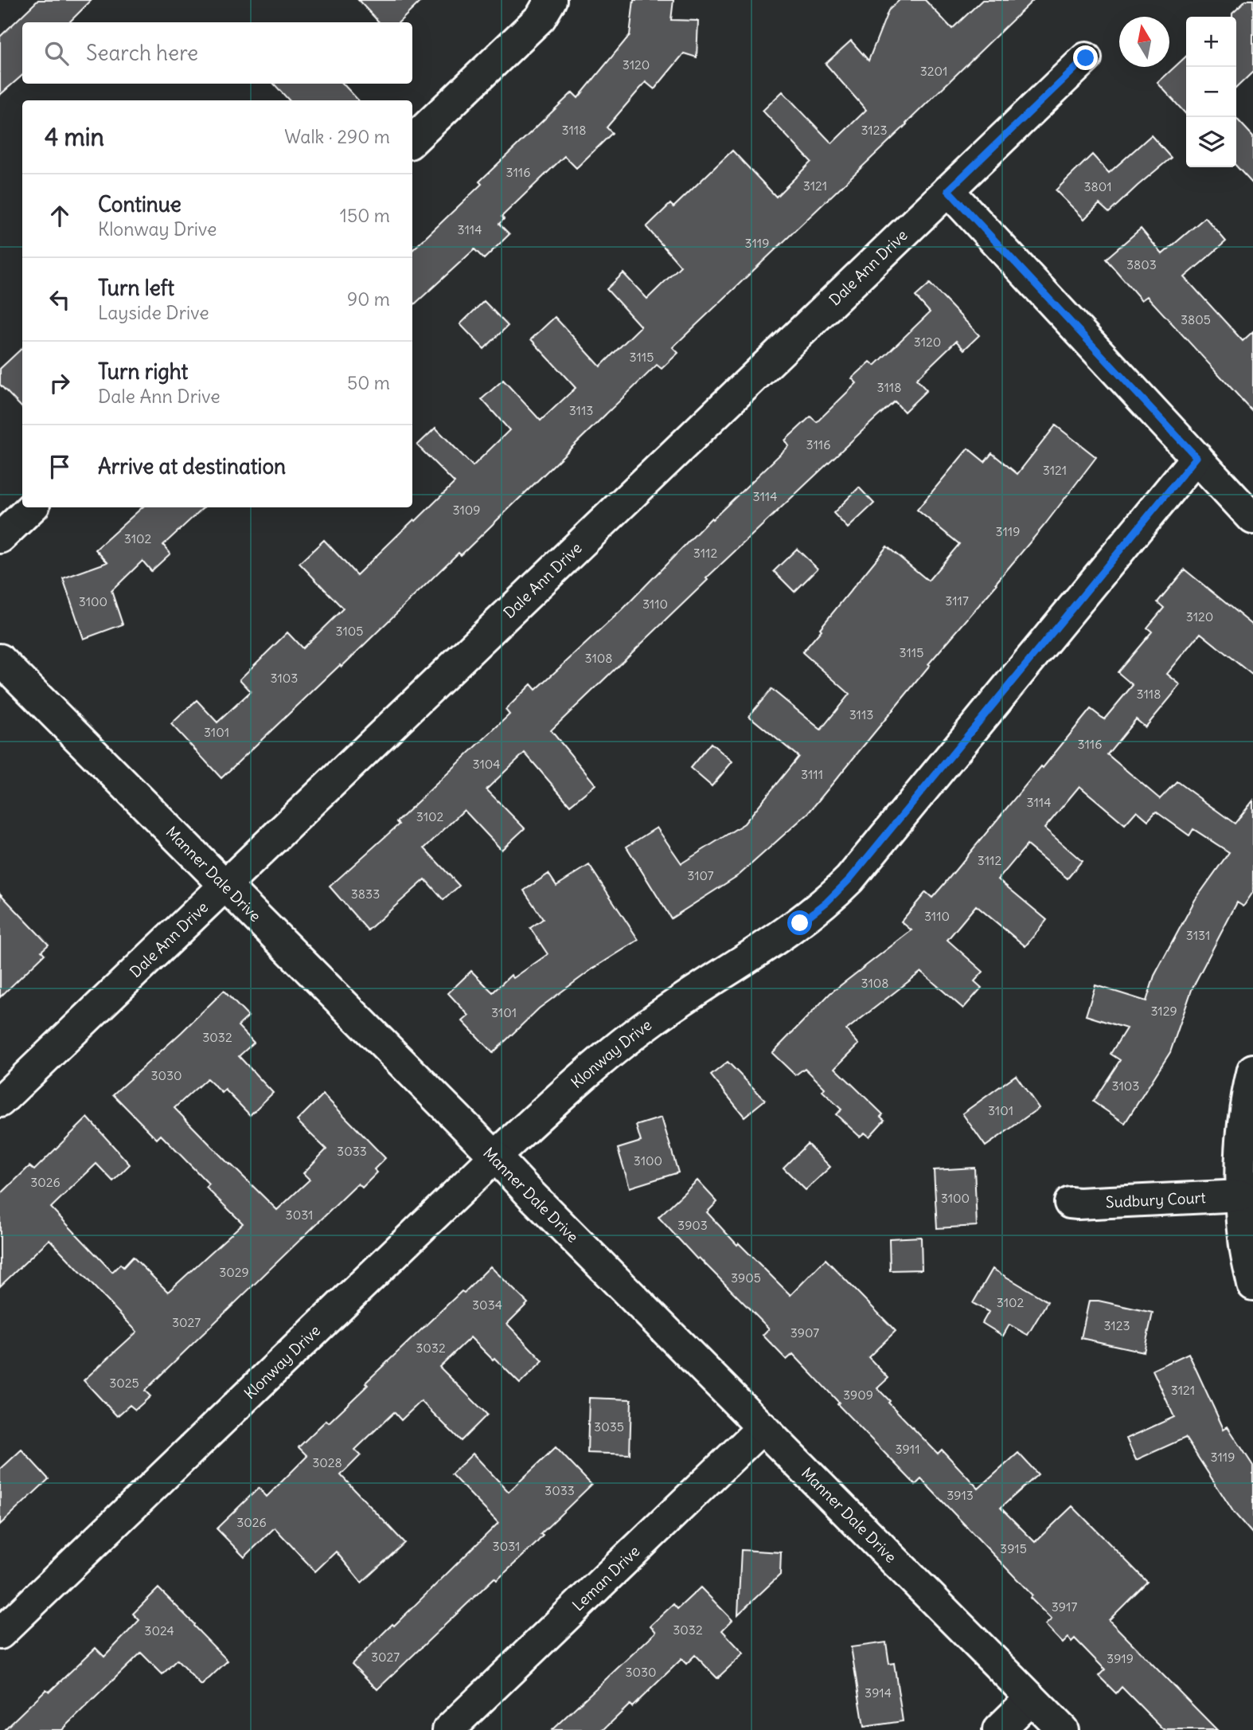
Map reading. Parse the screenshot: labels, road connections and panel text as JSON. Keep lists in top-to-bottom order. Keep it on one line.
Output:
{"streets":{"street":["Dale Ann Drive","Manner Dale Drive","Klonway Drive","Sudbury Court","Leman Drive"]},"crossings":[["Dale Ann Drive","Manner Dale Drive"],["Manner Dale Drive","Klonway Drive"],["Manner Dale Drive","Leman Drive"]],"house_numbers":["3120","3201","3118","3123","3116","3121","3801","3114","3119","3803","3805","3120","3115","3118","3113","3116","3121","3114","3109","3119","3102","3112","3117","3100","3110","3120","3105","3115","3108","3103","3118","3113","3101","3116","3104","3111","3114","3102","3112","3107","3833","3110","3131","3108","3129","3101","3032","3030","3103","3101","3033","3100","3026","3100","3031","3903","3029","3905","3102","3034","3027","3123","3907","3032","3025","3121","3909","3035","3911","3119","3028","3033","3913","3026","3031","3915","3917","3032","3024","3027","3919","3030","3914"],"north":"top","page":{"map_buttons":["+","−"],"search":"Search here","heading":["4 min","Walk · 290 m"],"list":[["Continue","Klonway Drive","150 m"],["Turn left","Layside Drive","90 m"],["Turn right","Dale Ann Drive","50 m"],"Arrive at destination"]}}
